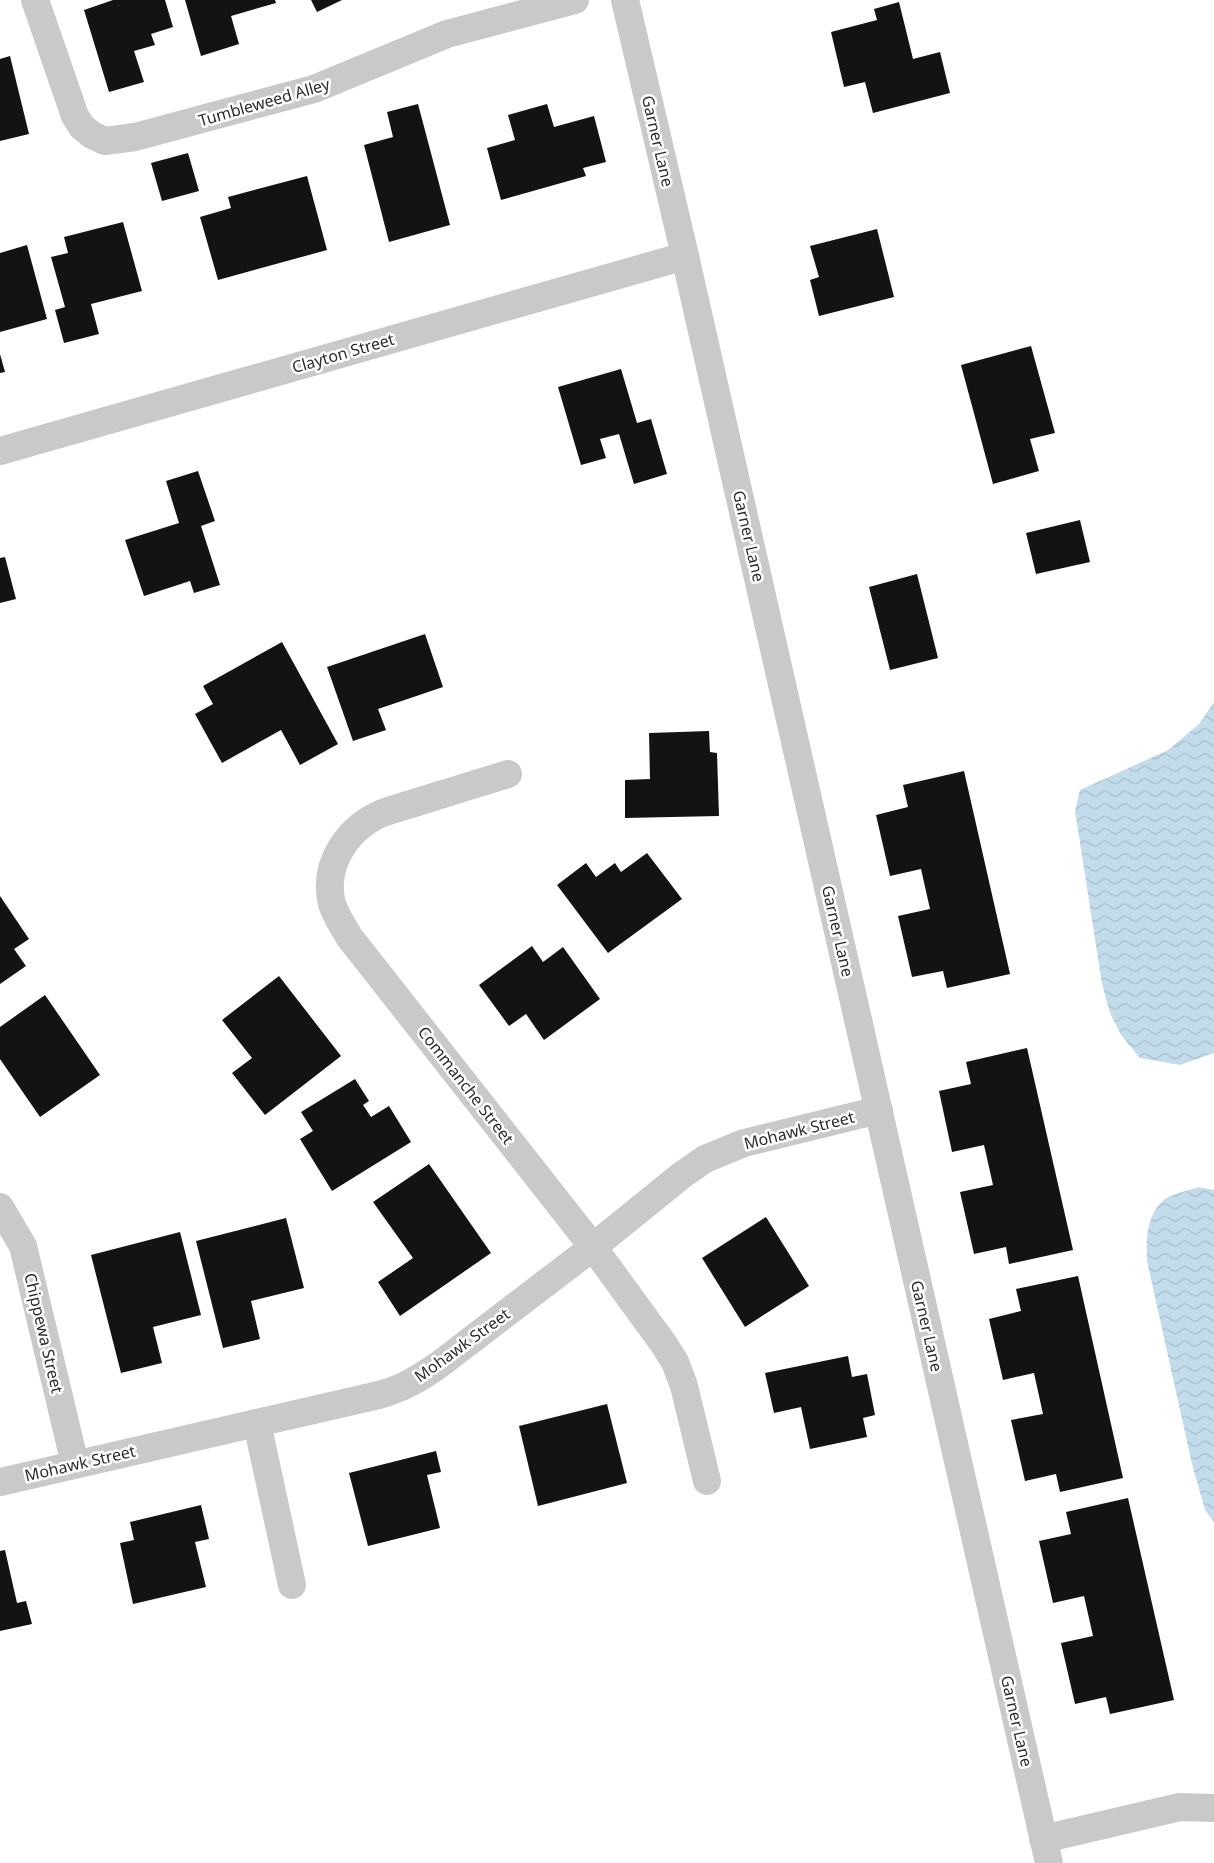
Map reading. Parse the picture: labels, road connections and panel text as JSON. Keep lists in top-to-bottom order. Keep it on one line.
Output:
{"streets":{"street":["Tumbleweed Alley","Garner Lane","Clayton Street","Commanche Street","Mohawk Street","Chippewa Street"]},"crossings":[["Garner Lane","Clayton Street"],["Garner Lane","Mohawk Street"],["Commanche Street","Mohawk Street"],["Mohawk Street","Chippewa Street"]]}
